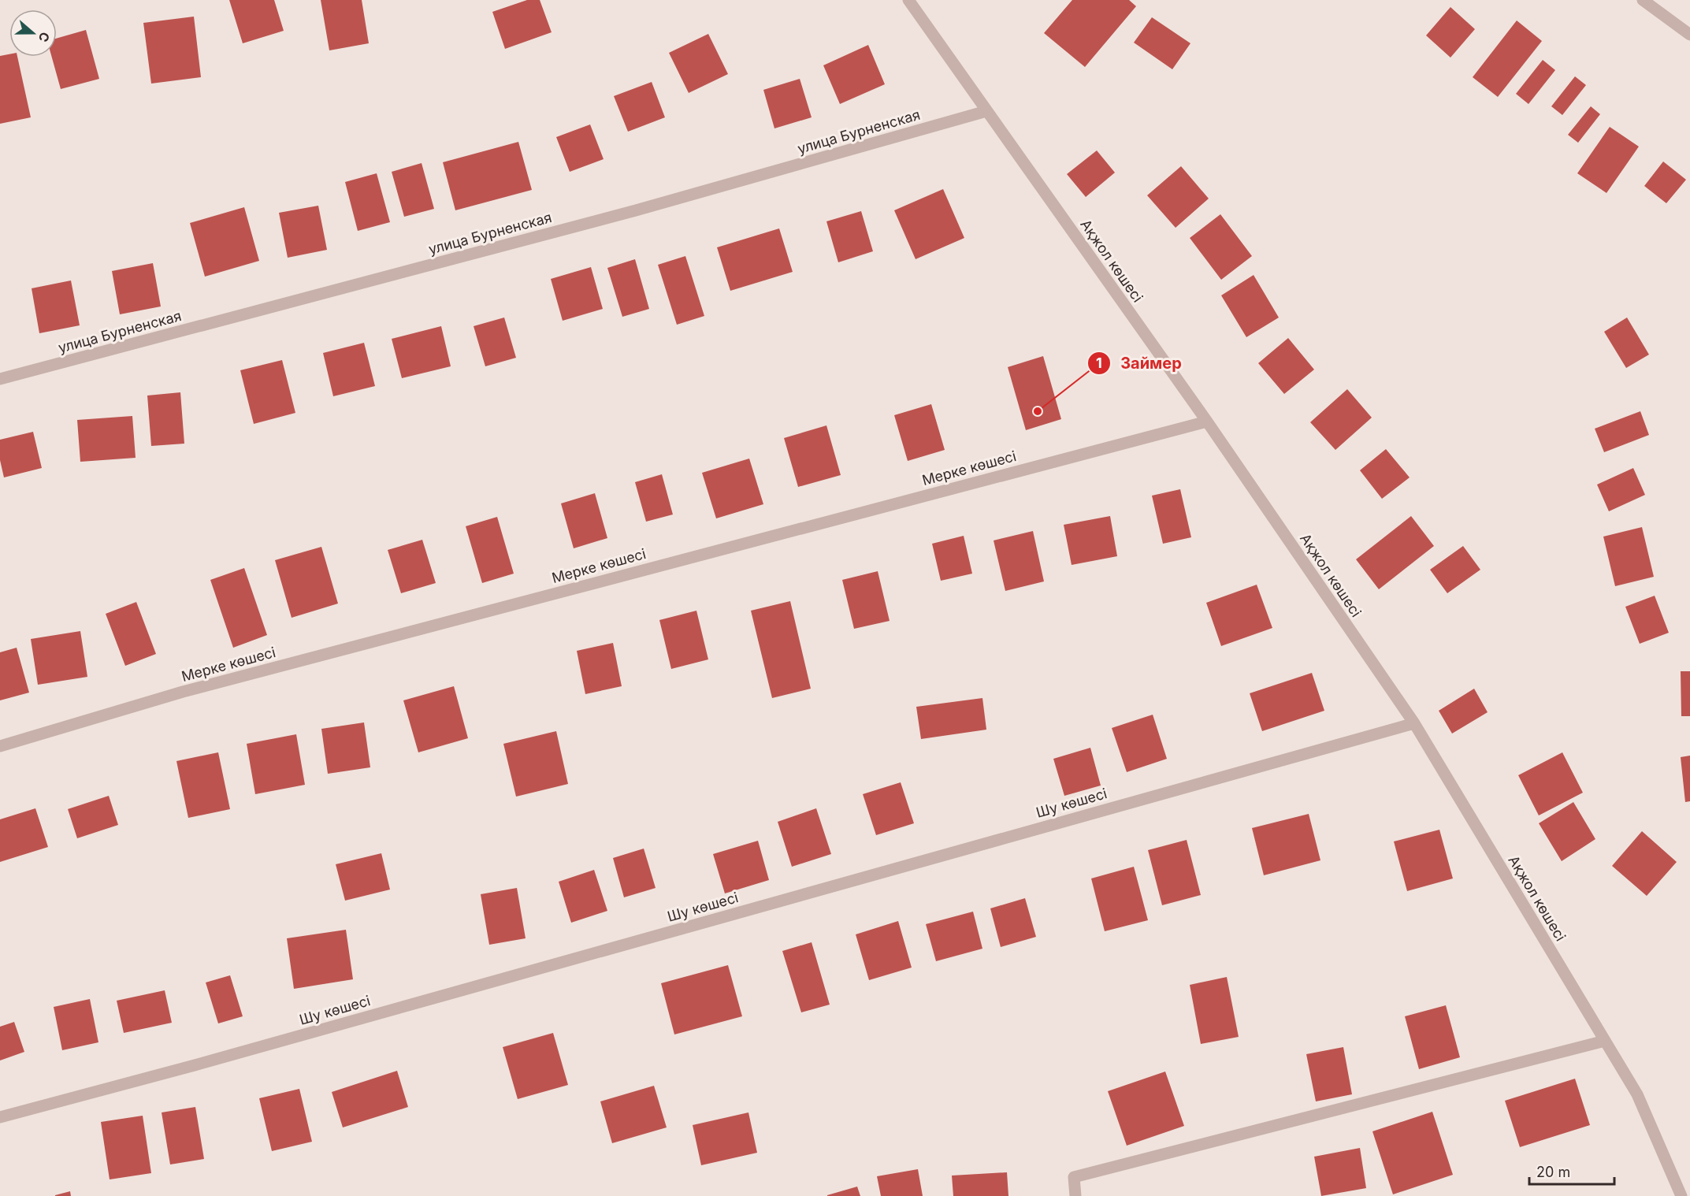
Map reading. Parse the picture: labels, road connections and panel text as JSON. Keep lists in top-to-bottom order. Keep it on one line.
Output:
{"streets":{"street":["улица Бурненская","Ақжол көшесі","Мерке көшесі","Шу көшесі"]},"crossings":[["улица Бурненская","Ақжол көшесі"],["Ақжол көшесі","Мерке көшесі"],["Ақжол көшесі","Шу көшесі"]],"places":["Займер"],"scale_bar":"20 m","north":"right"}
